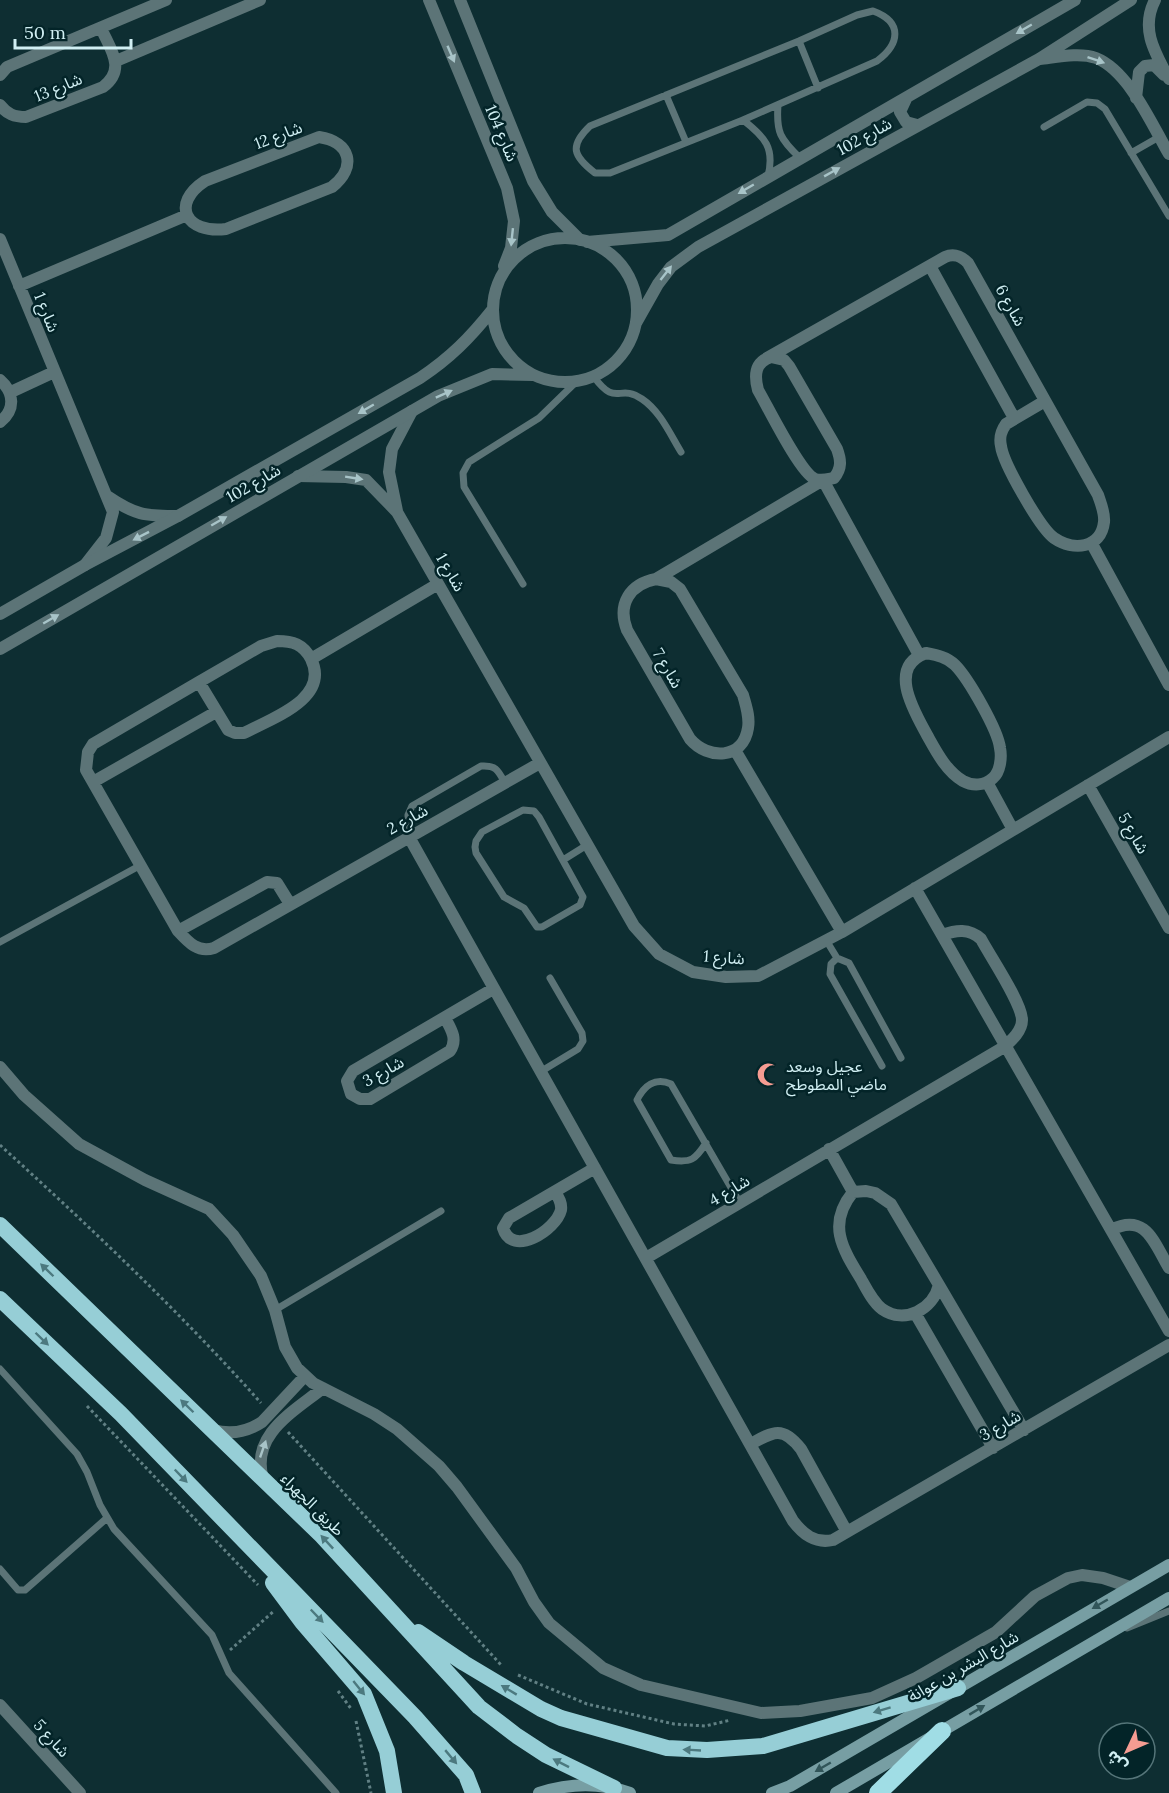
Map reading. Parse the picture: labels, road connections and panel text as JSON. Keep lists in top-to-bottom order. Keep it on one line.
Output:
{"streets":{"highway":["طريق الجهراء"],"main road":["شارع البشر بن عوانة"],"street":["شارع 13","شارع 104","شارع 12","شارع 102","شارع 6","شارع 1","شارع 7","شارع 2","شارع 5","شارع 3","شارع 4"]},"crossings":[["شارع 104","شارع 102"],["شارع 102","شارع 1"],["شارع 1","شارع 2"],["شارع 1","شارع 5"],["شارع 2","شارع 3"],["شارع 3","شارع 4"]],"places":{"mosque":["عجيل وسعد ماضي المطوطح"]},"scale_bar":"50 m","north":"bottom left"}
